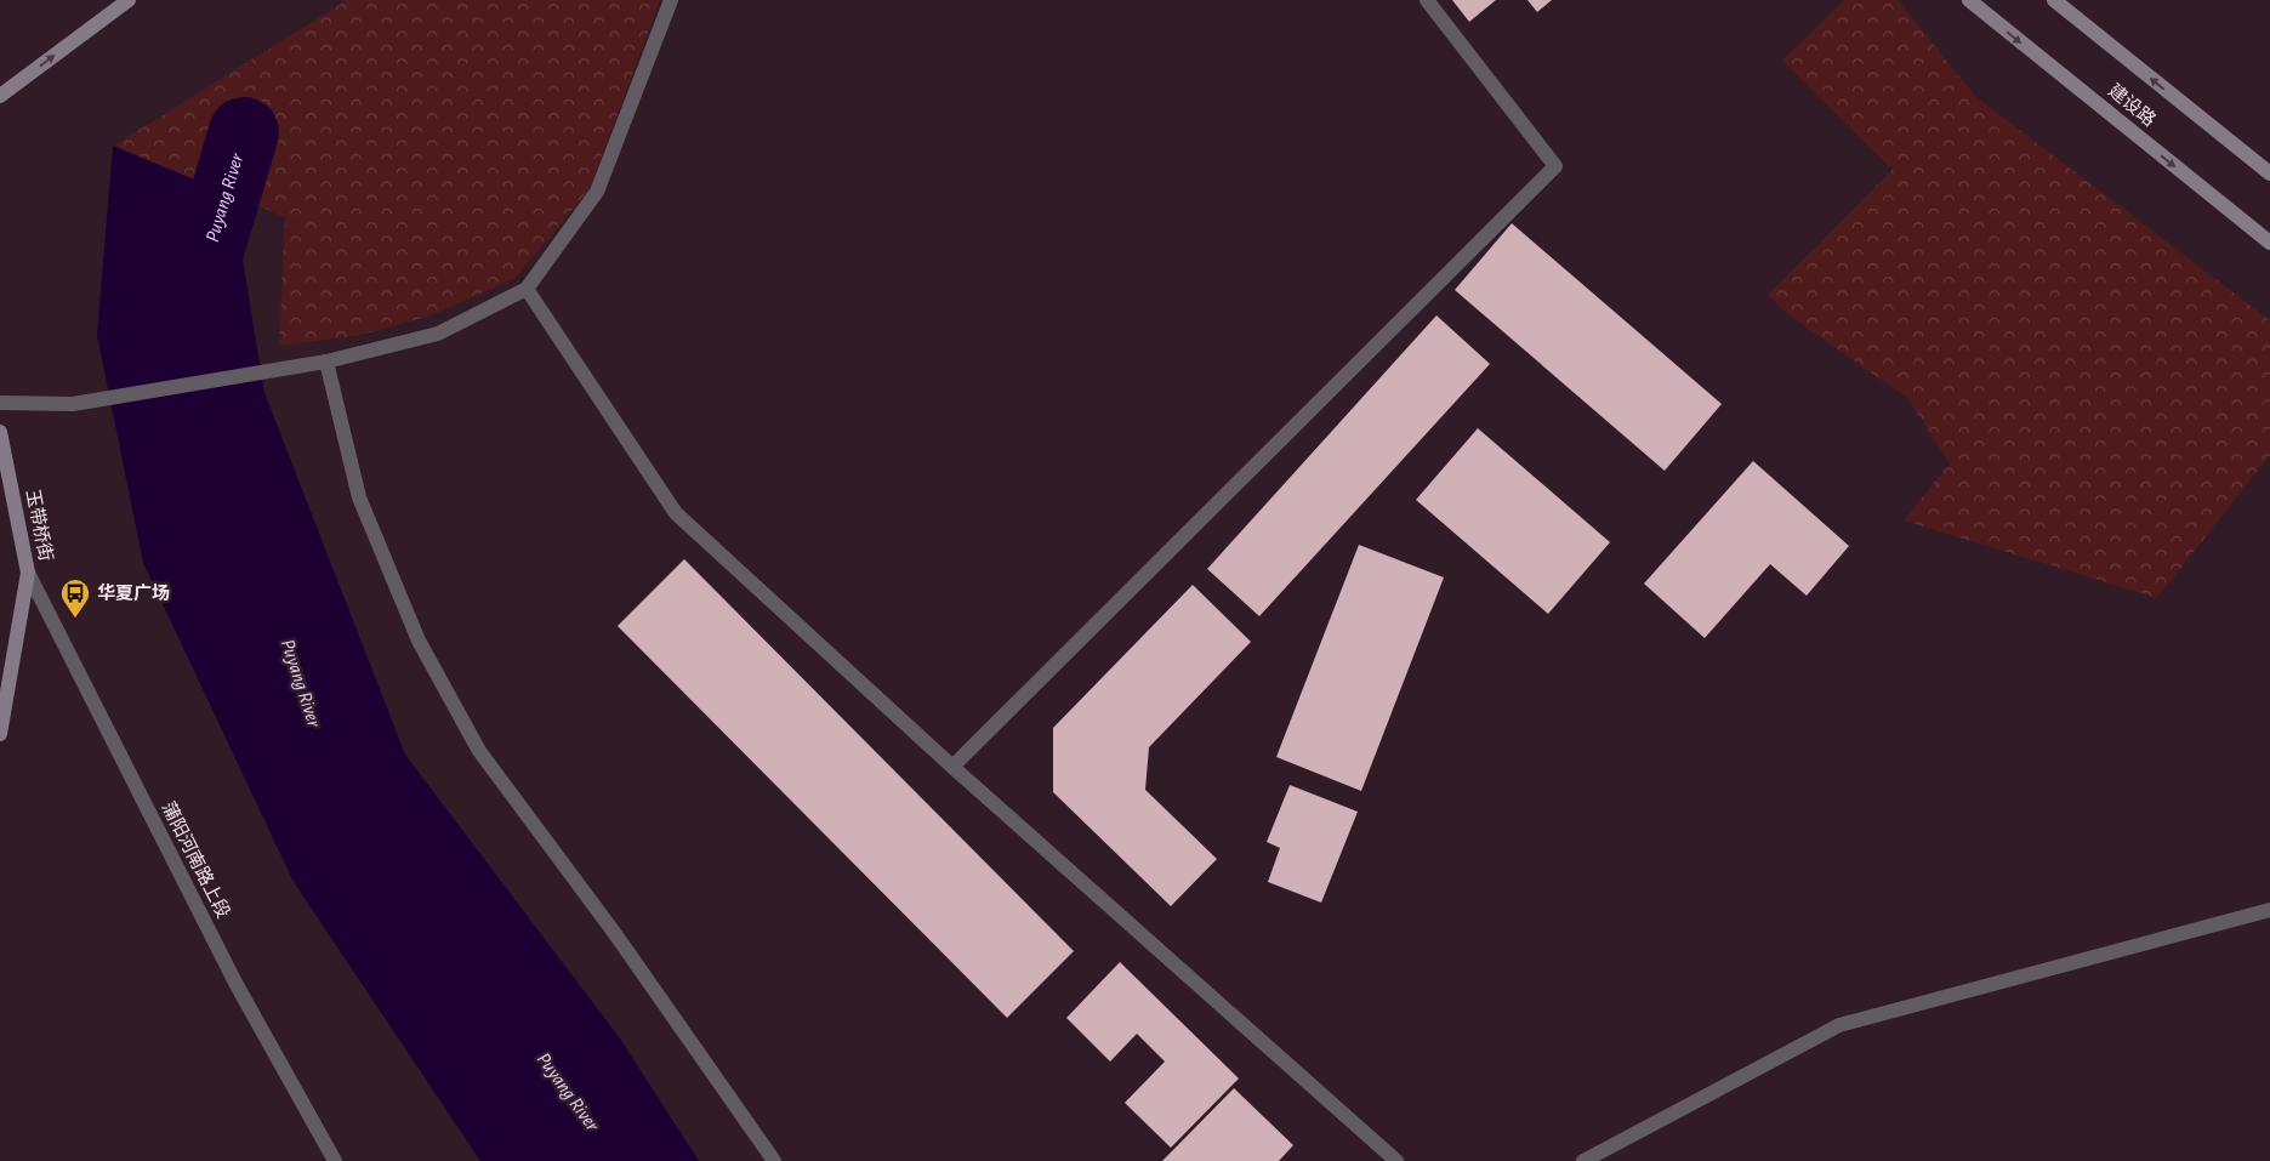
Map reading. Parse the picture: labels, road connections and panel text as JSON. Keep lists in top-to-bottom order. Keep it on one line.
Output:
{"streets":{"main road":["建设路","玉带桥街"],"street":["蒲阳河南路上段"]},"crossings":[["玉带桥街","蒲阳河南路上段"]],"water":["Puyang River"],"places":{"bus stop":["华夏广场"]}}
